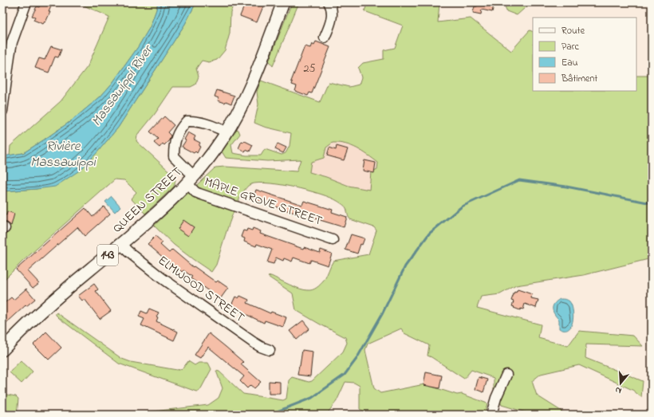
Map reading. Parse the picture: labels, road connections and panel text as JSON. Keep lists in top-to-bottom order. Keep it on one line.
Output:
{"streets":{"main road":["QUEEN STREET","143"],"street":["MAPLE GROVE STREET","ELMWOOD STREET"]},"crossings":[["QUEEN STREET","MAPLE GROVE STREET"],["QUEEN STREET","ELMWOOD STREET"]],"water":["Massawippi River","Rivière Massawippi"],"house_numbers":["25"],"legend":["Route","Parc","Eau","Bâtiment"],"north":"bottom"}
